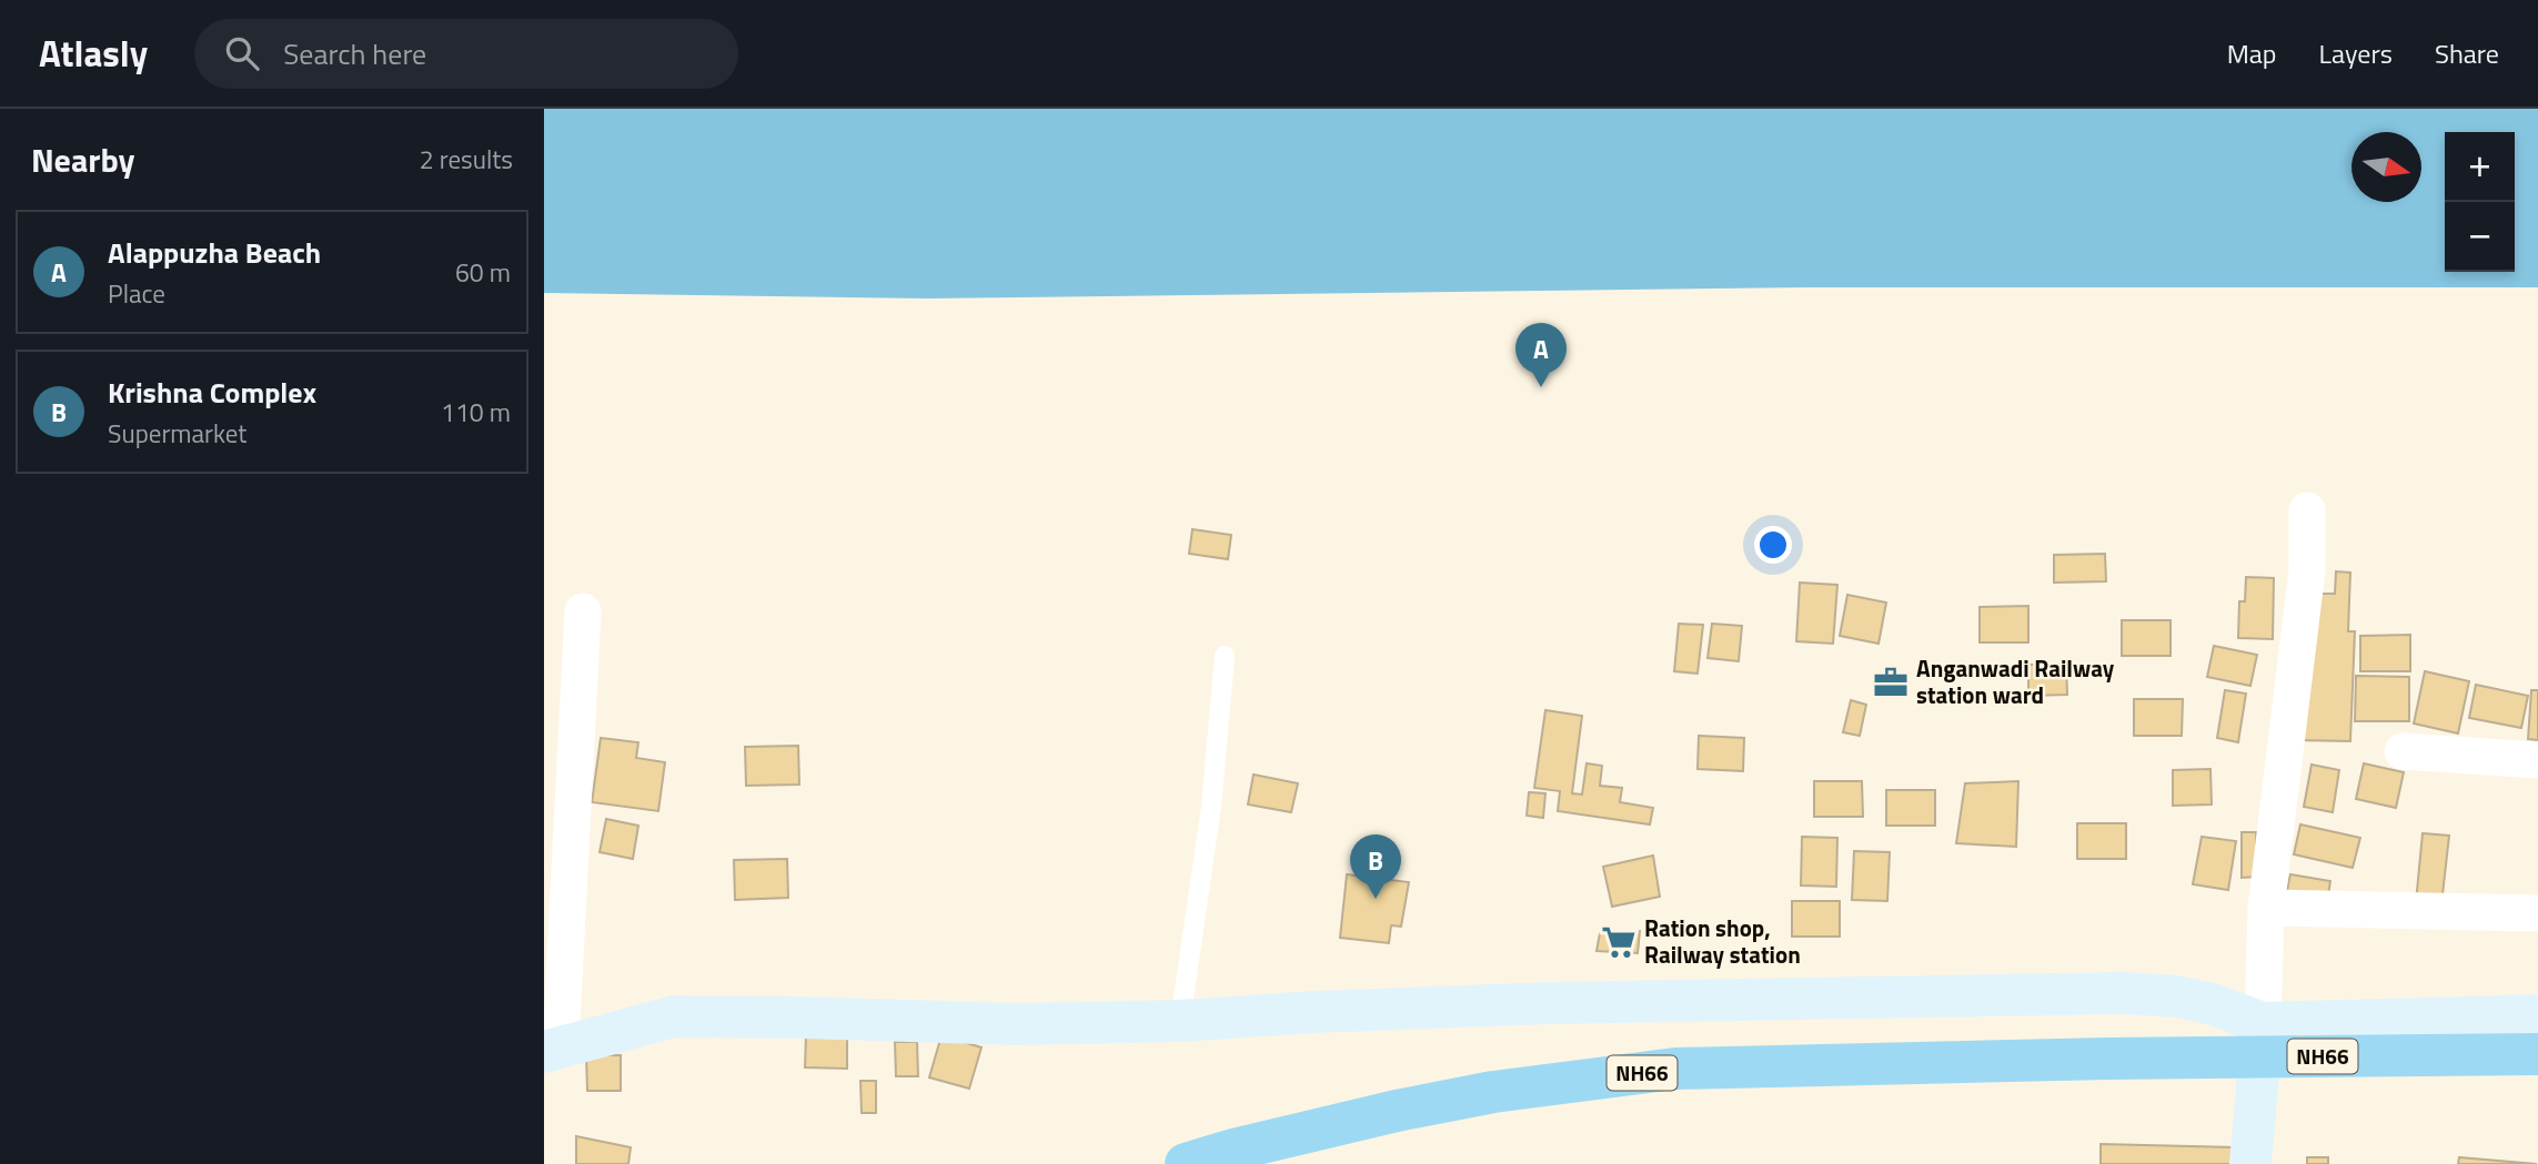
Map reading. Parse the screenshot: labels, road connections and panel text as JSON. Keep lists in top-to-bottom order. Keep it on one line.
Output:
{"streets":{"highway":["NH66"]},"places":{"office":["Anganwadi Railway station ward"],"supermarket":["Ration shop, Railway station"]},"north":"right","page":{"header":"Atlasly","search":"Search here","nav":["Map","Layers","Share"],"heading":["Nearby","2 results"],"map_buttons":["+","−"],"list":[{"mark":"A","name":"Alappuzha Beach","note":"Place","value":"60 m"},{"mark":"B","name":"Krishna Complex","note":"Supermarket","value":"110 m"}],"pins":["A","B"]}}
